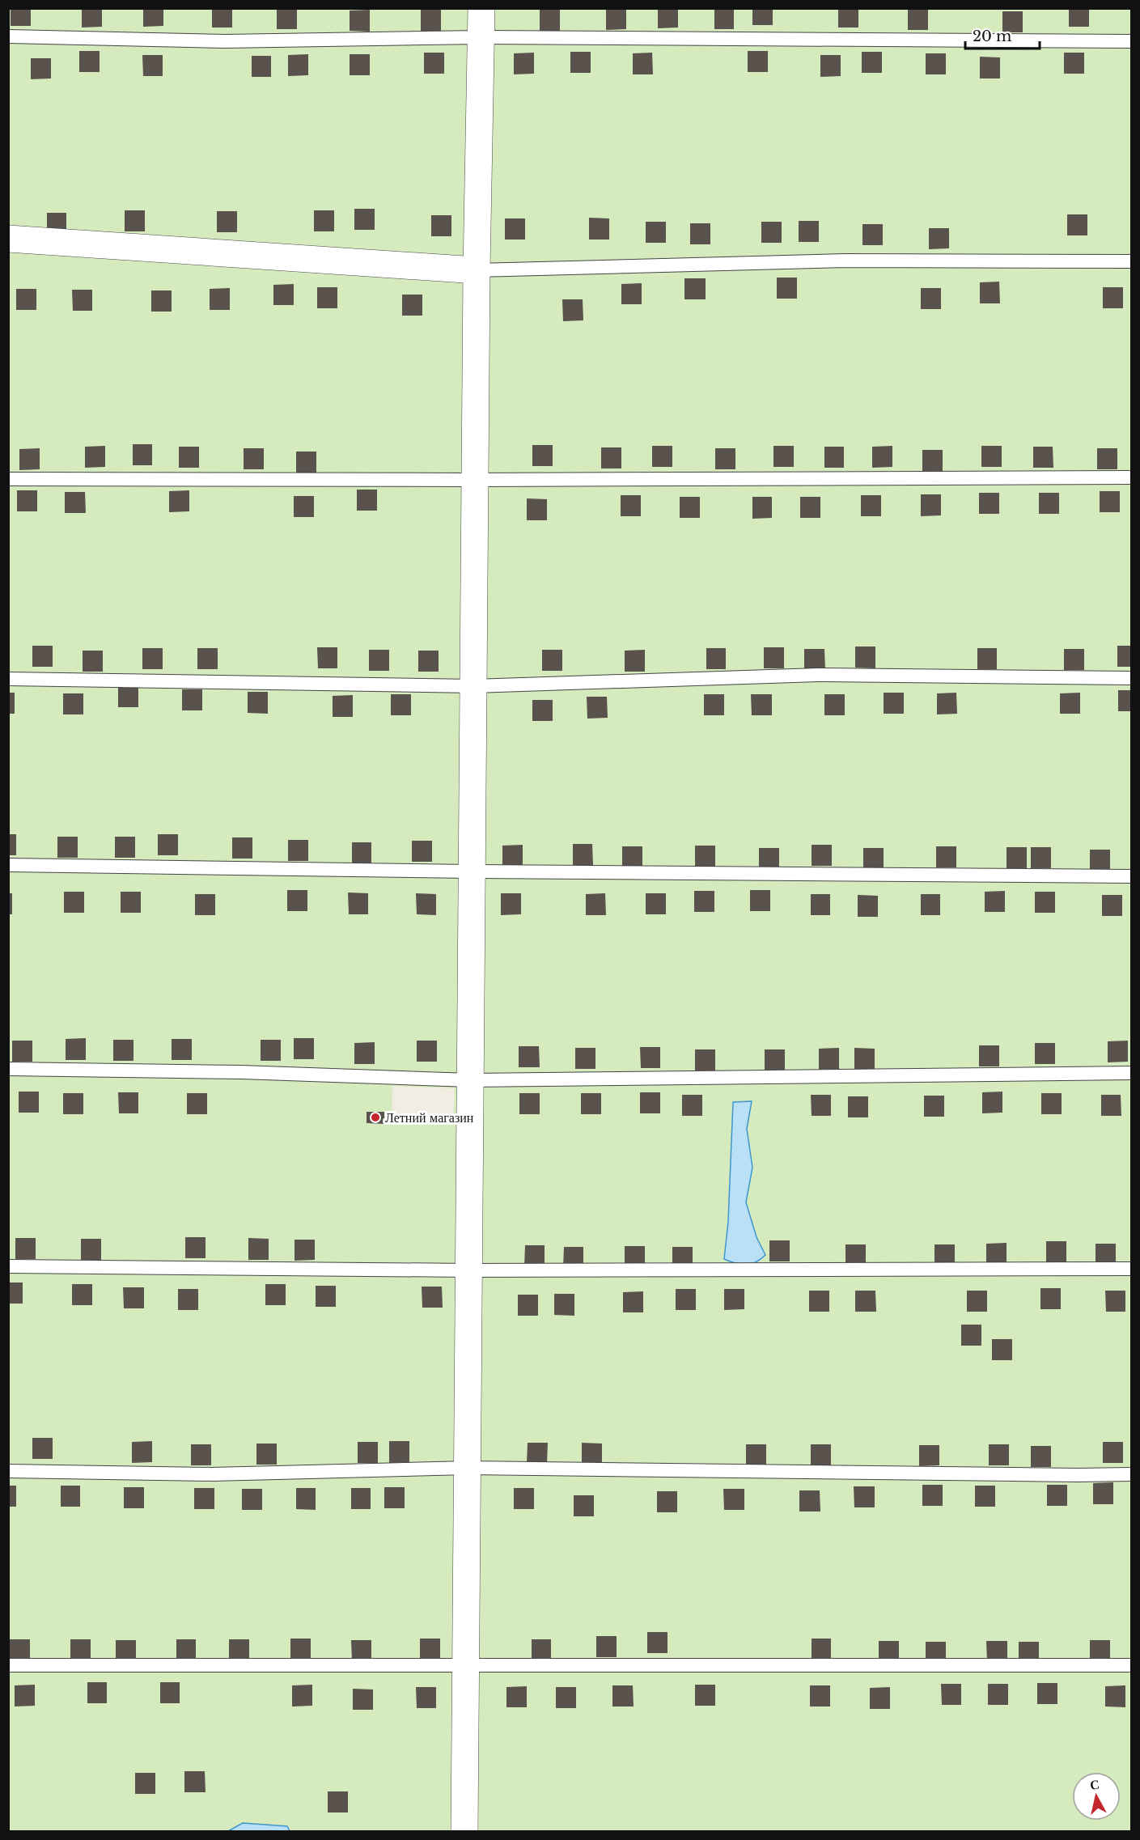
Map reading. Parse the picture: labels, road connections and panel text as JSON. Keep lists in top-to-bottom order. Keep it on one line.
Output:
{"places":["Летний магазин"],"scale_bar":"20 m","north":"top"}
